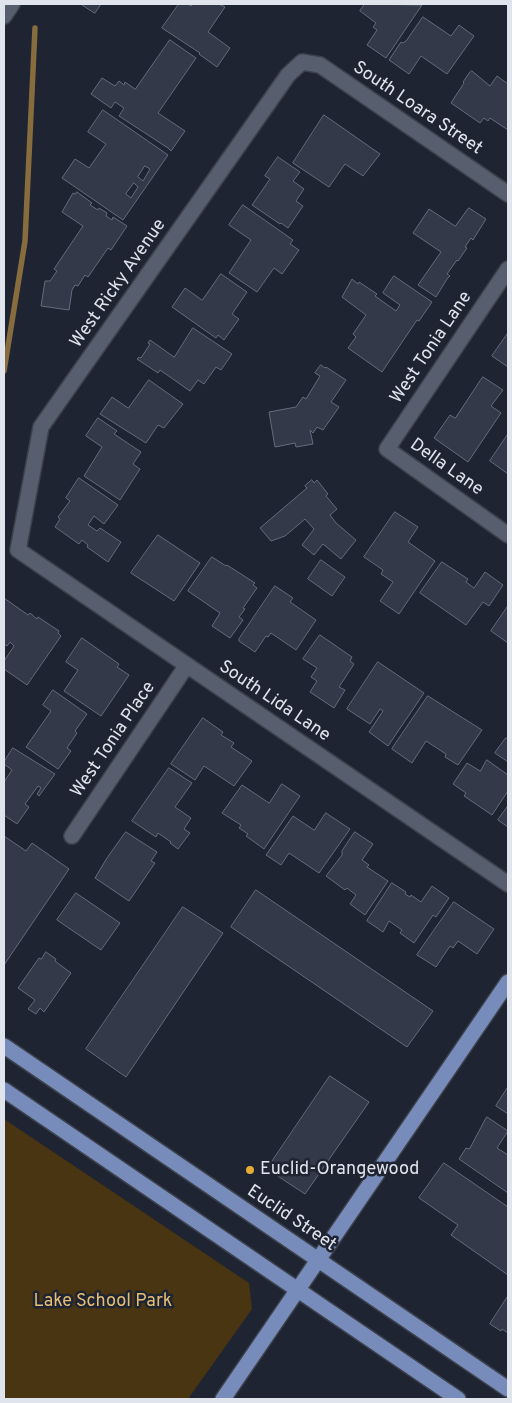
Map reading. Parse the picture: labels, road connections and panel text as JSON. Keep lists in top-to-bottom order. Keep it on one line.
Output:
{"streets":{"main road":["Euclid Street"],"street":["South Loara Street","West Ricky Avenue","West Tonia Lane","Della Lane","South Lida Lane","West Tonia Place"]},"crossings":[["South Loara Street","West Ricky Avenue"],["West Ricky Avenue","South Lida Lane"],["West Tonia Lane","Della Lane"],["South Lida Lane","West Tonia Place"]],"parks":["Lake School Park"],"places":["Euclid-Orangewood"]}
